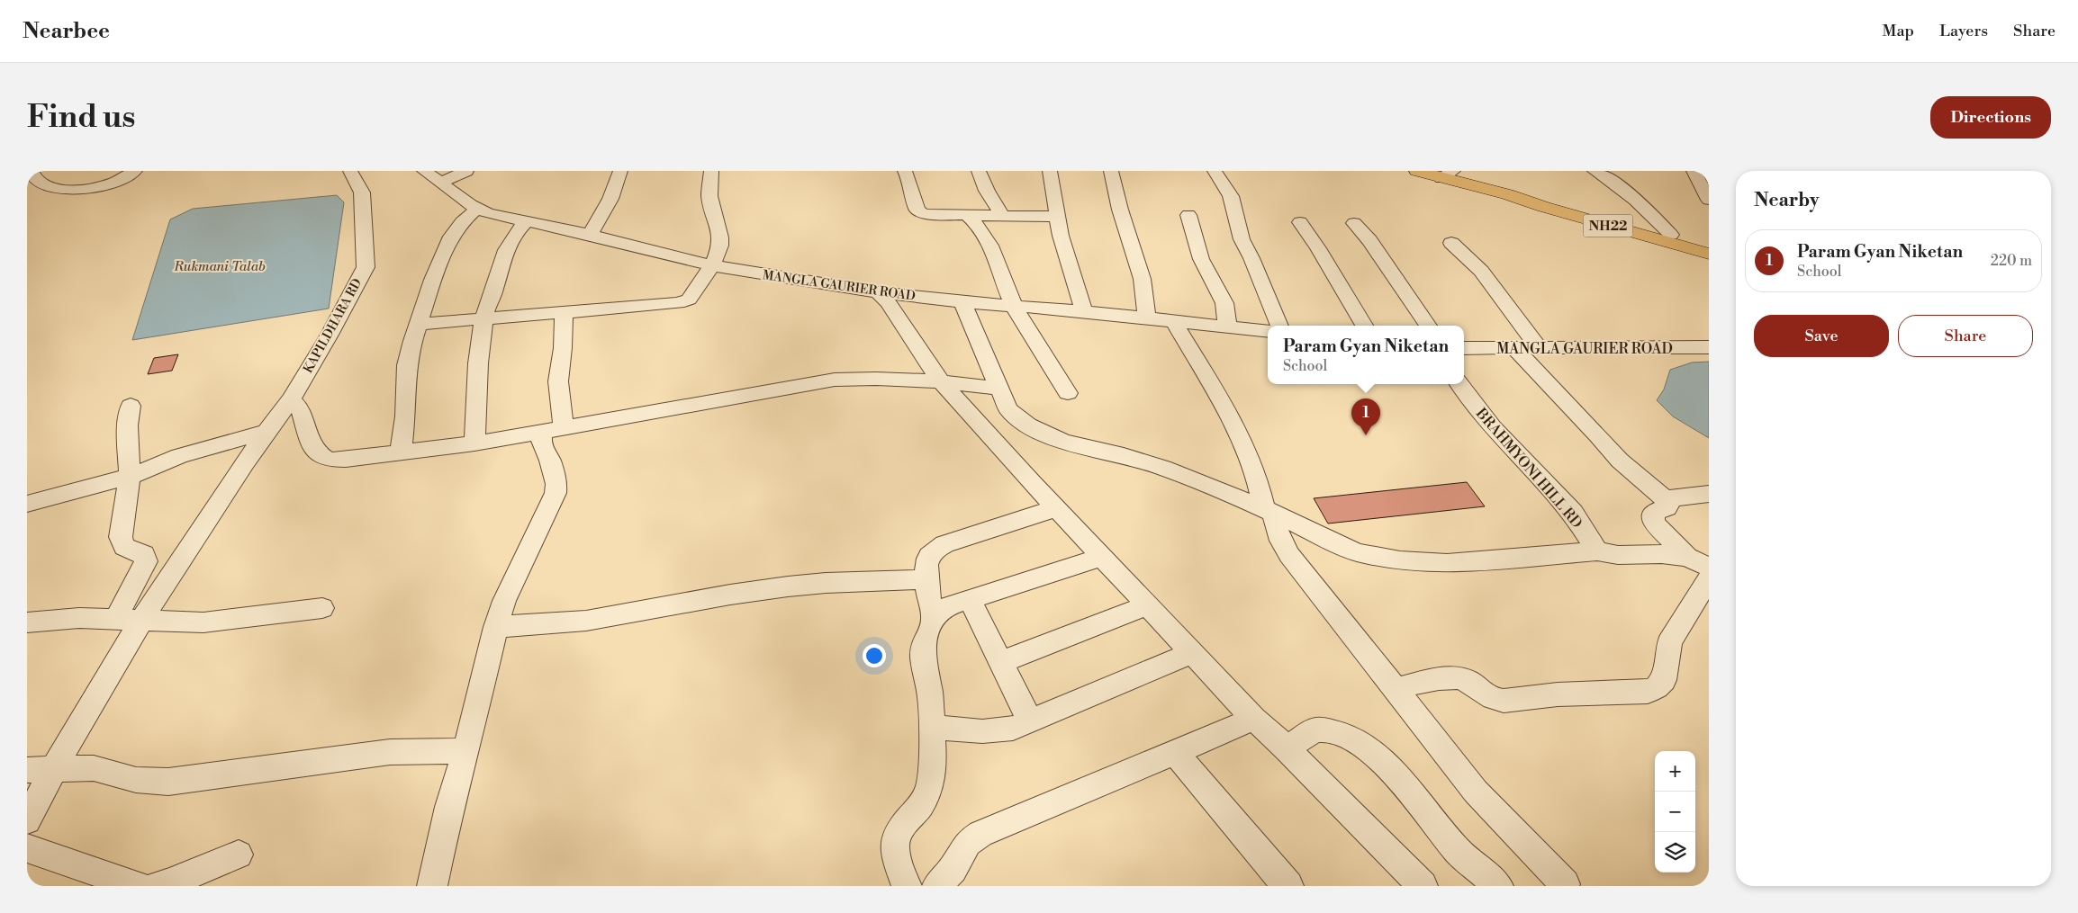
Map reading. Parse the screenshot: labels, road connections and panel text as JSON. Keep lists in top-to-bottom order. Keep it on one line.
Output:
{"streets":{"main road":["NH22"],"street":["MANGLA GAURIER ROAD","KAPILDHARA RD","BRAHMYONI HILL RD"]},"water":["Rukmani Talab"],"page":{"header":"Nearbee","nav":["Map","Layers","Share"],"buttons":["Directions",["Save","Share"]],"title":"Find us","heading":"Nearby","list":[{"mark":"1","name":"Param Gyan Niketan","note":"School","value":"220 m"}],"popup":["Param Gyan Niketan","School"],"pins":"1","map_buttons":["+","−"]}}
